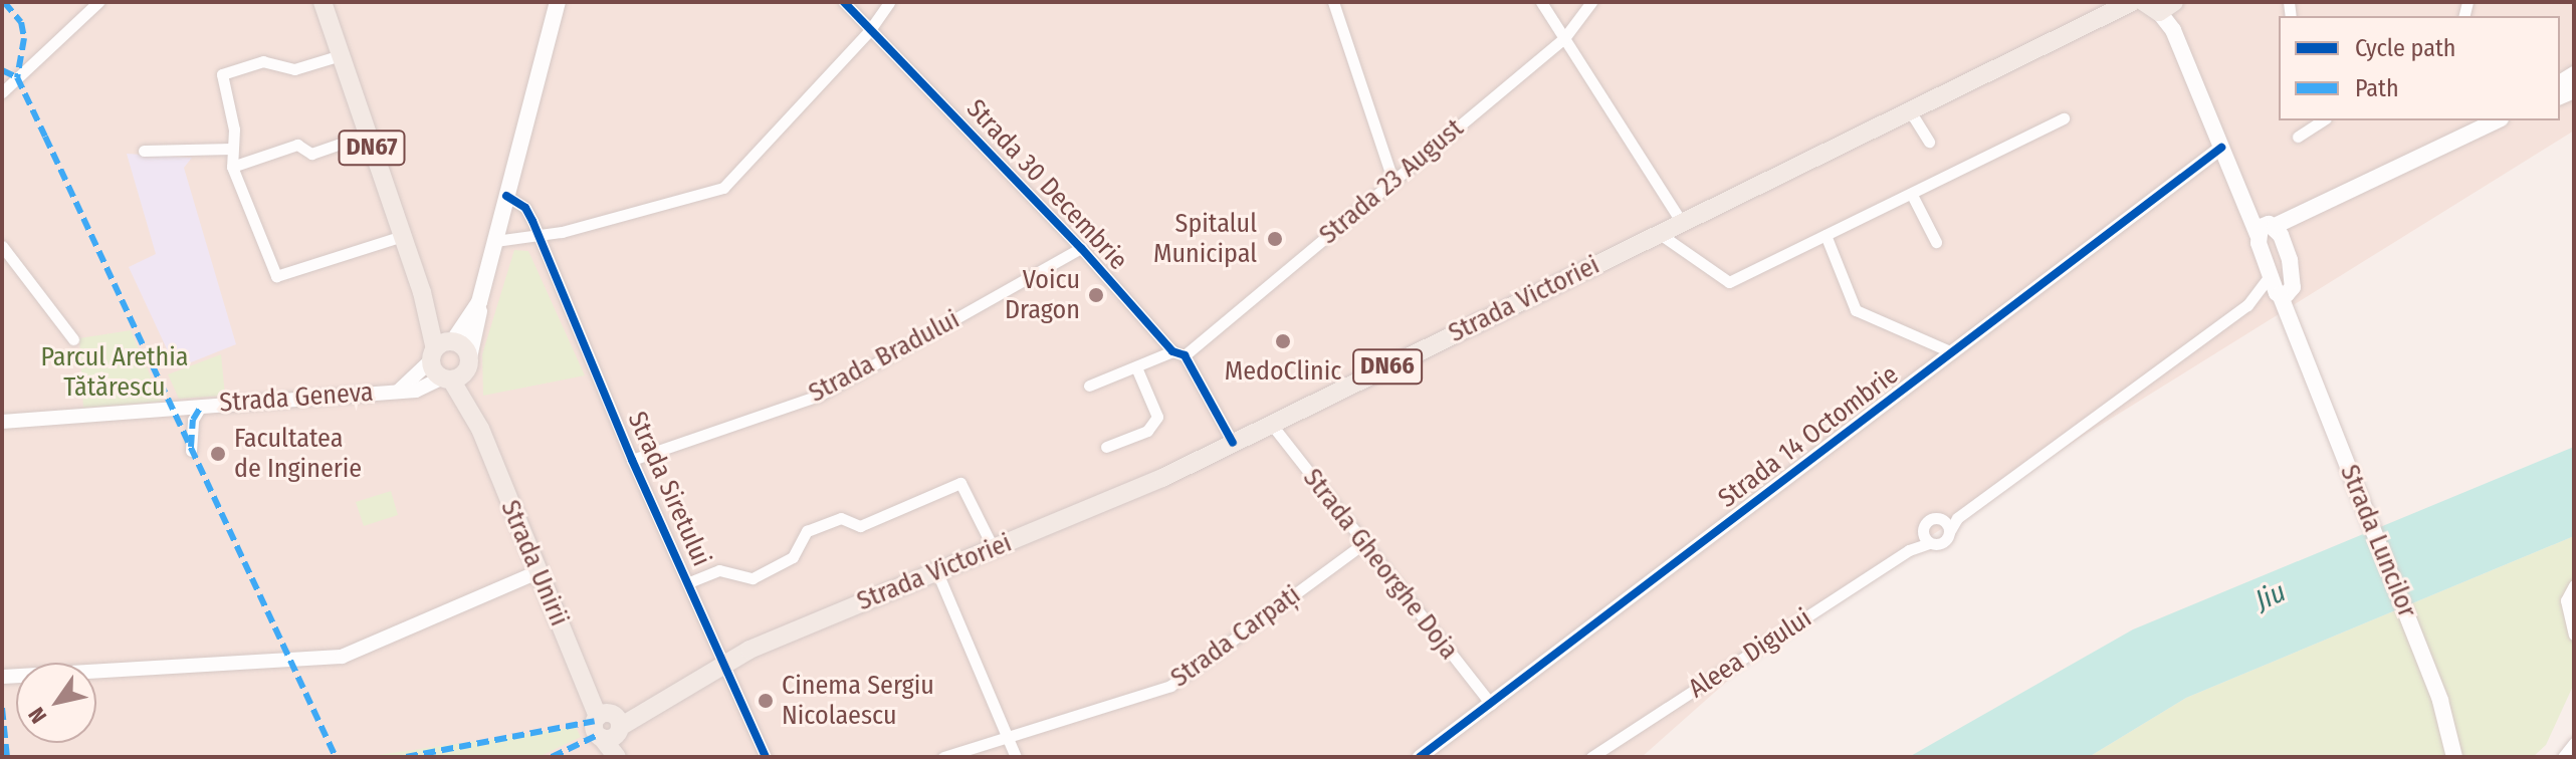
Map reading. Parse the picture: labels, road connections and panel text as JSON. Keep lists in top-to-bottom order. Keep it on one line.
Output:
{"streets":{"main road":["DN67","Strada Victoriei","DN66","Strada Luncilor","Strada Unirii"],"street":["Strada 23 August","Strada 30 Decembrie","Strada Bradului","Strada Geneva","Strada 14 Octombrie","Strada Siretului","Strada Gheorghe Doja","Strada Carpați","Aleea Digului"]},"crossings":[["Strada 23 August","Strada 30 Decembrie"],["Strada 30 Decembrie","Strada Victoriei"],["Strada 30 Decembrie","Strada Bradului"],["Strada Victoriei","Strada Siretului"],["Strada Victoriei","Strada Unirii"],["Strada Victoriei","Strada Gheorghe Doja"],["Strada Bradului","Strada Siretului"],["Strada Geneva","Strada Unirii"],["Strada 14 Octombrie","Strada Gheorghe Doja"],["Strada Gheorghe Doja","Strada Carpați"]],"water":["Jiu"],"parks":["Parcul Arethia Tătărescu"],"places":["Spitalul Municipal","Voicu Dragon","MedoClinic","Facultatea de Inginerie","Cinema Sergiu Nicolaescu"],"legend":["Cycle path","Path"],"north":"bottom left"}
